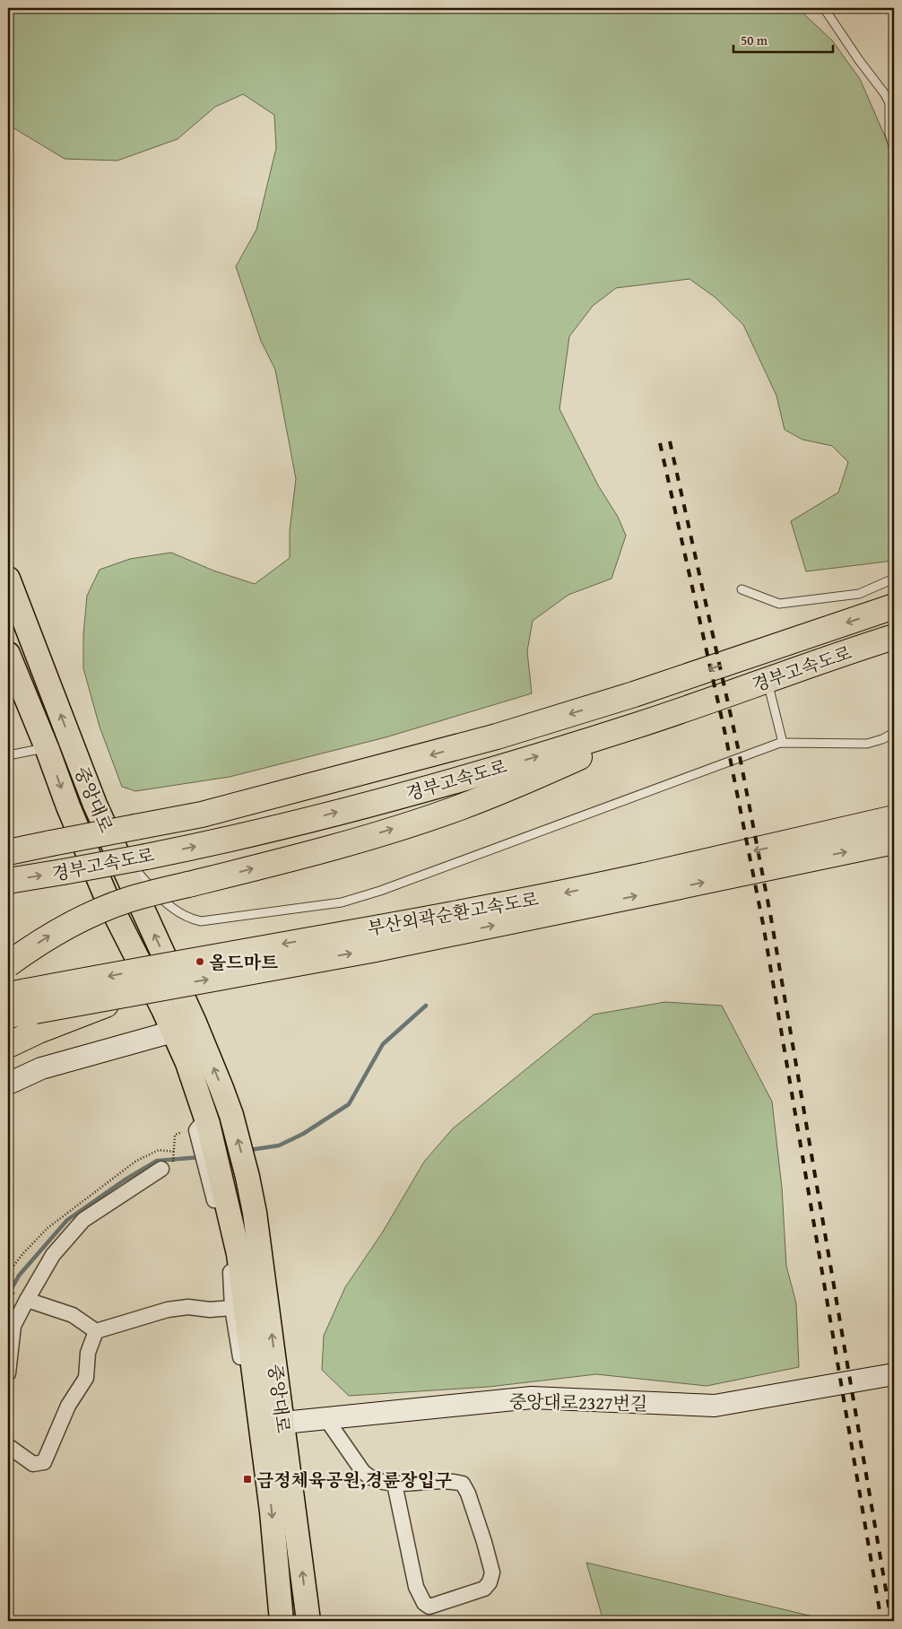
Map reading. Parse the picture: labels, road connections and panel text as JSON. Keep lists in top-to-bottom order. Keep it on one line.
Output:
{"streets":{"highway":["경부고속도로","부산외곽순환고속도로"],"main road":["중앙대로"],"street":["중앙대로2327번길"]},"crossings":[["중앙대로","중앙대로2327번길"]],"places":{"other":["올드마트"],"transit":["금정체육공원,경륜장입구"]},"scale_bar":"50 m"}
